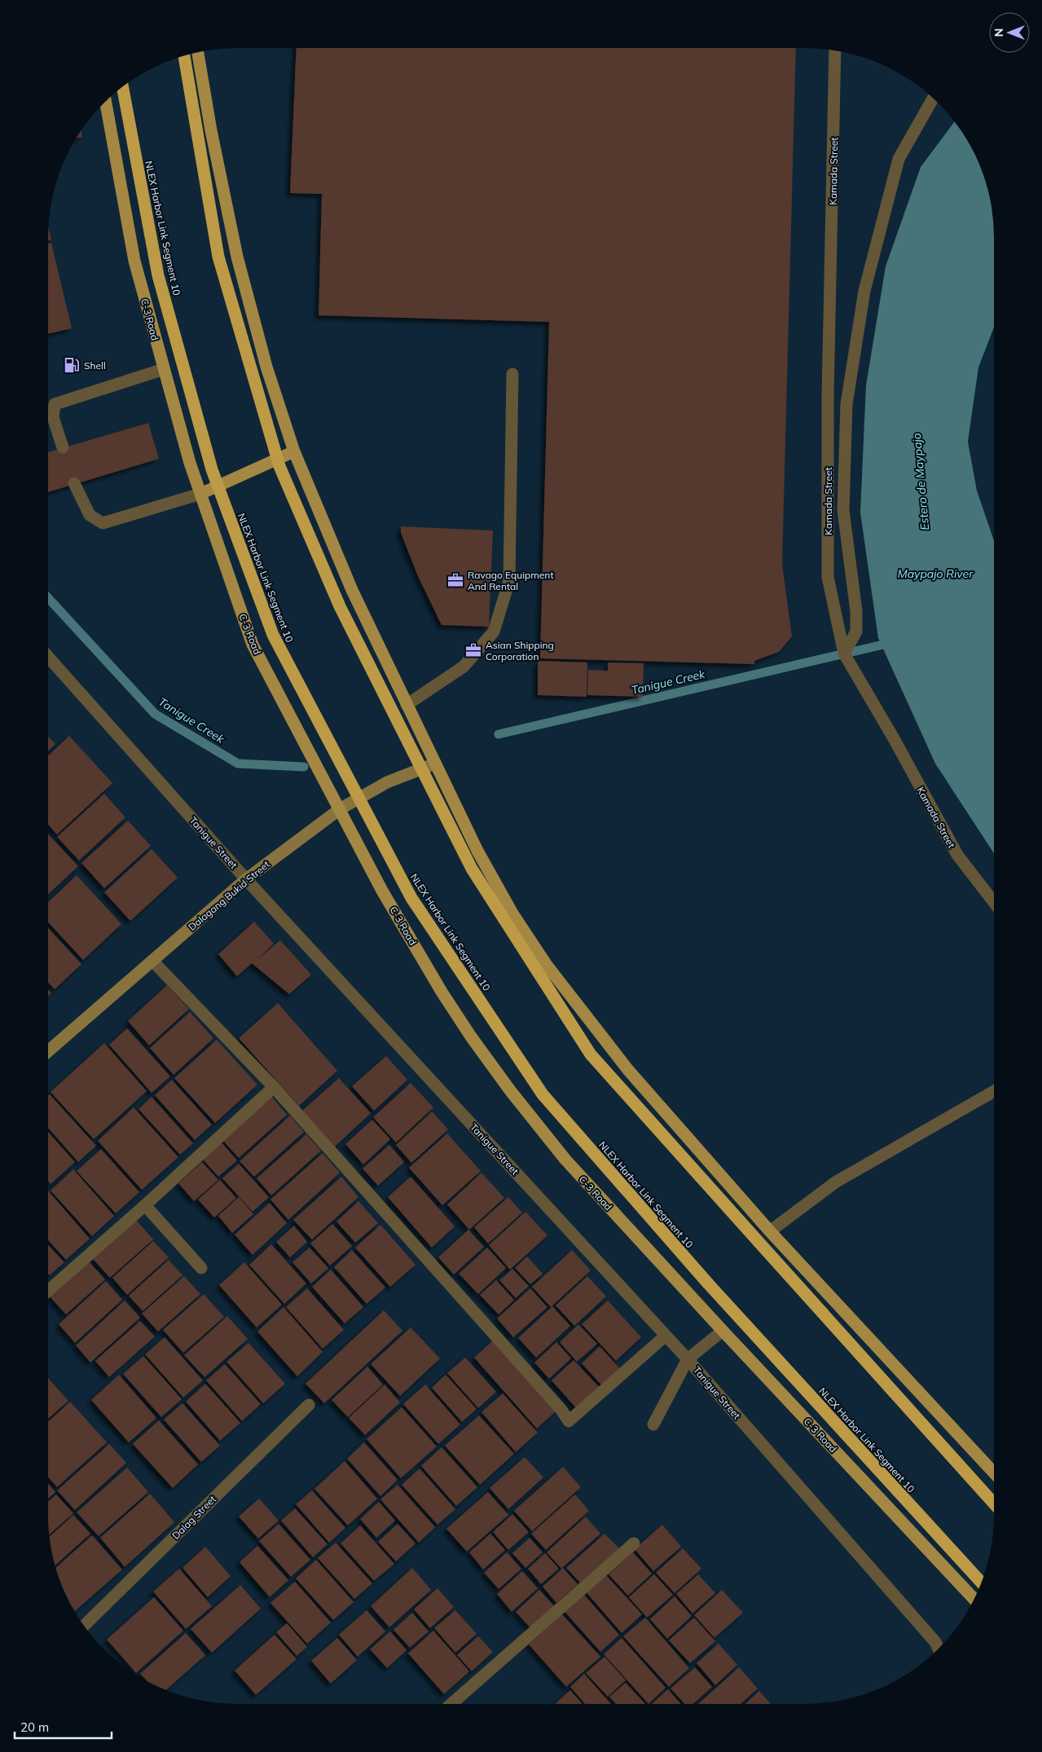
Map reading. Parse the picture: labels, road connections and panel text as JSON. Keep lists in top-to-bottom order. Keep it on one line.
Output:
{"streets":{"highway":["NLEX Harbor Link Segment 10"],"main road":["C-3 Road","Dalagang Bukid Street"],"street":["Kamada Street","Tanigue Street","Dalag Street"]},"crossings":[["C-3 Road","Dalagang Bukid Street"],["Tanigue Street","Dalagang Bukid Street"]],"water":["Estero de Maypajo","Maypajo River","Tanigue Creek"],"places":{"fuel station":["Shell"],"office":["Ravago Equipment And Rental","Asian Shipping Corporation"]},"scale_bar":"20 m","north":"left"}
